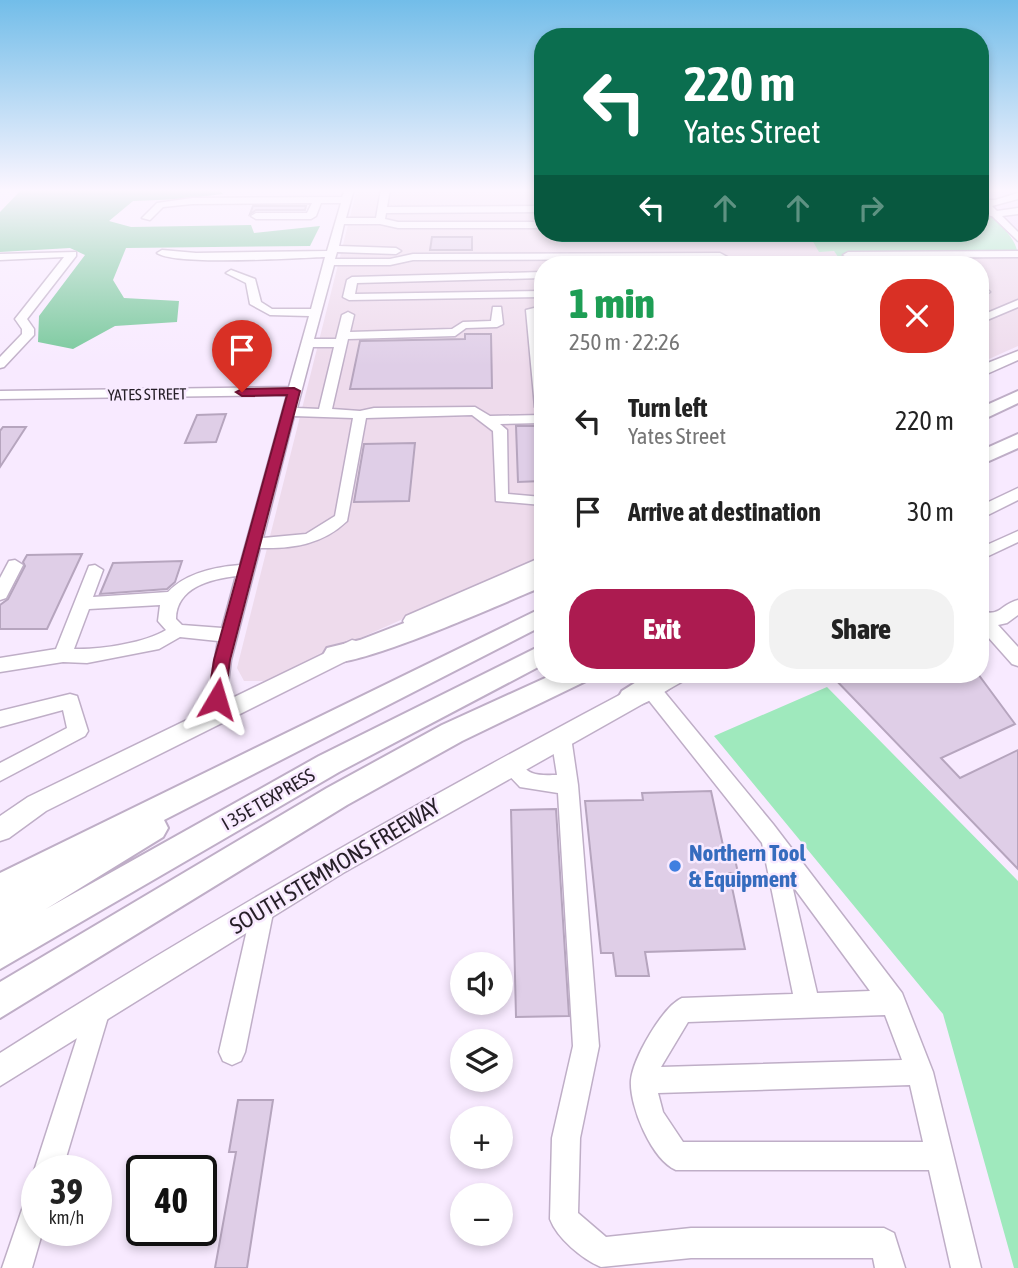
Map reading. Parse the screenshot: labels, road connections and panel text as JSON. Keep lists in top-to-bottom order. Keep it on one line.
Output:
{"streets":{"highway":["I 35E TEXPRESS"],"main road":["SOUTH STEMMONS FREEWAY"],"street":["YATES STREET"]},"places":["Northern Tool & Equipment"],"page":{"turn":["220 m","Yates Street"],"heading":["1 min","250 m · 22:26"],"list":[{"name":"Turn left","note":"Yates Street","value":"220 m"},{"name":"Arrive at destination","value":"30 m"}],"buttons":["Exit","Share"],"map_buttons":["+","−"],"speed":"39 km/h","limit":"40"}}
